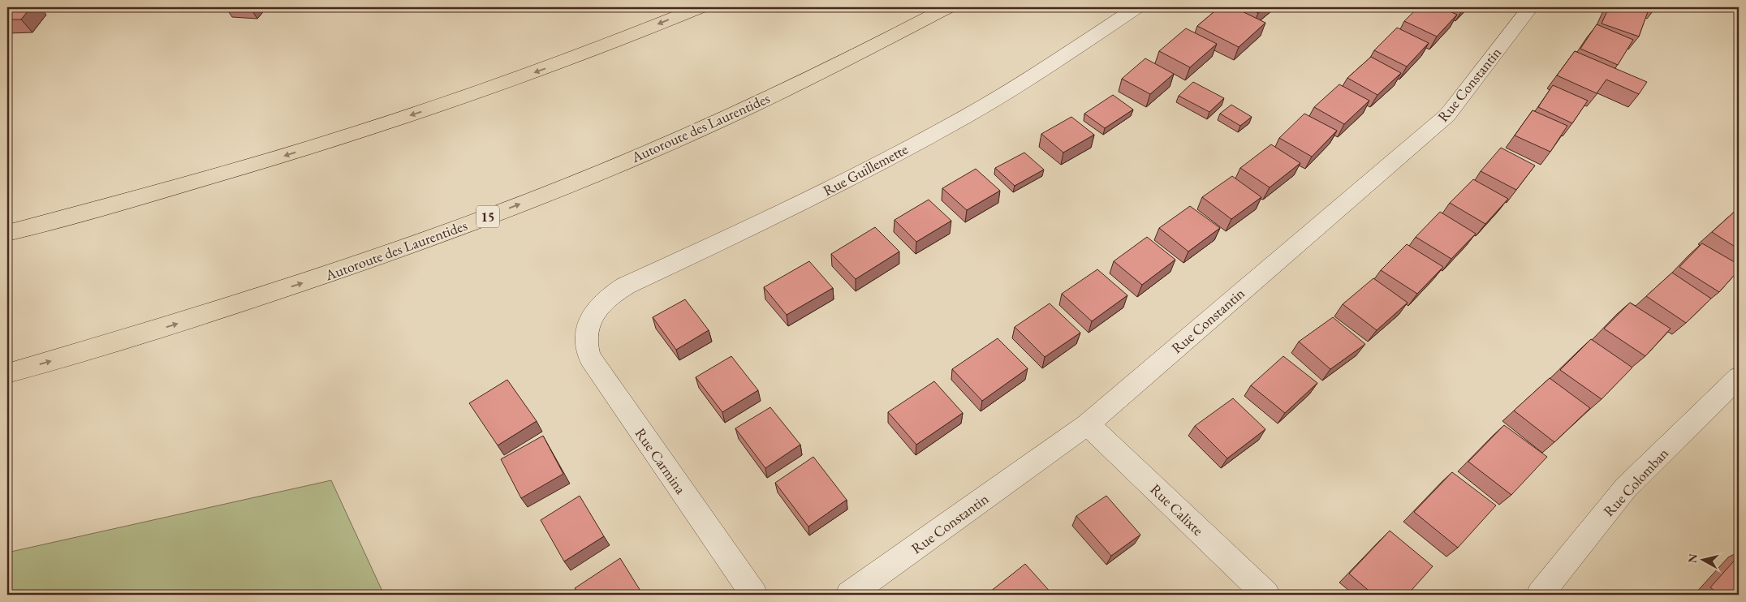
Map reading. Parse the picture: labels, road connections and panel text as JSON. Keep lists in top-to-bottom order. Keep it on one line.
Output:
{"streets":{"highway":["Autoroute des Laurentides","15"],"street":["Rue Constantin","Rue Guillemette","Rue Carmina","Rue Colomban","Rue Calixte"]},"crossings":[["Rue Constantin","Rue Calixte"],["Rue Guillemette","Rue Carmina"]],"north":"left"}
